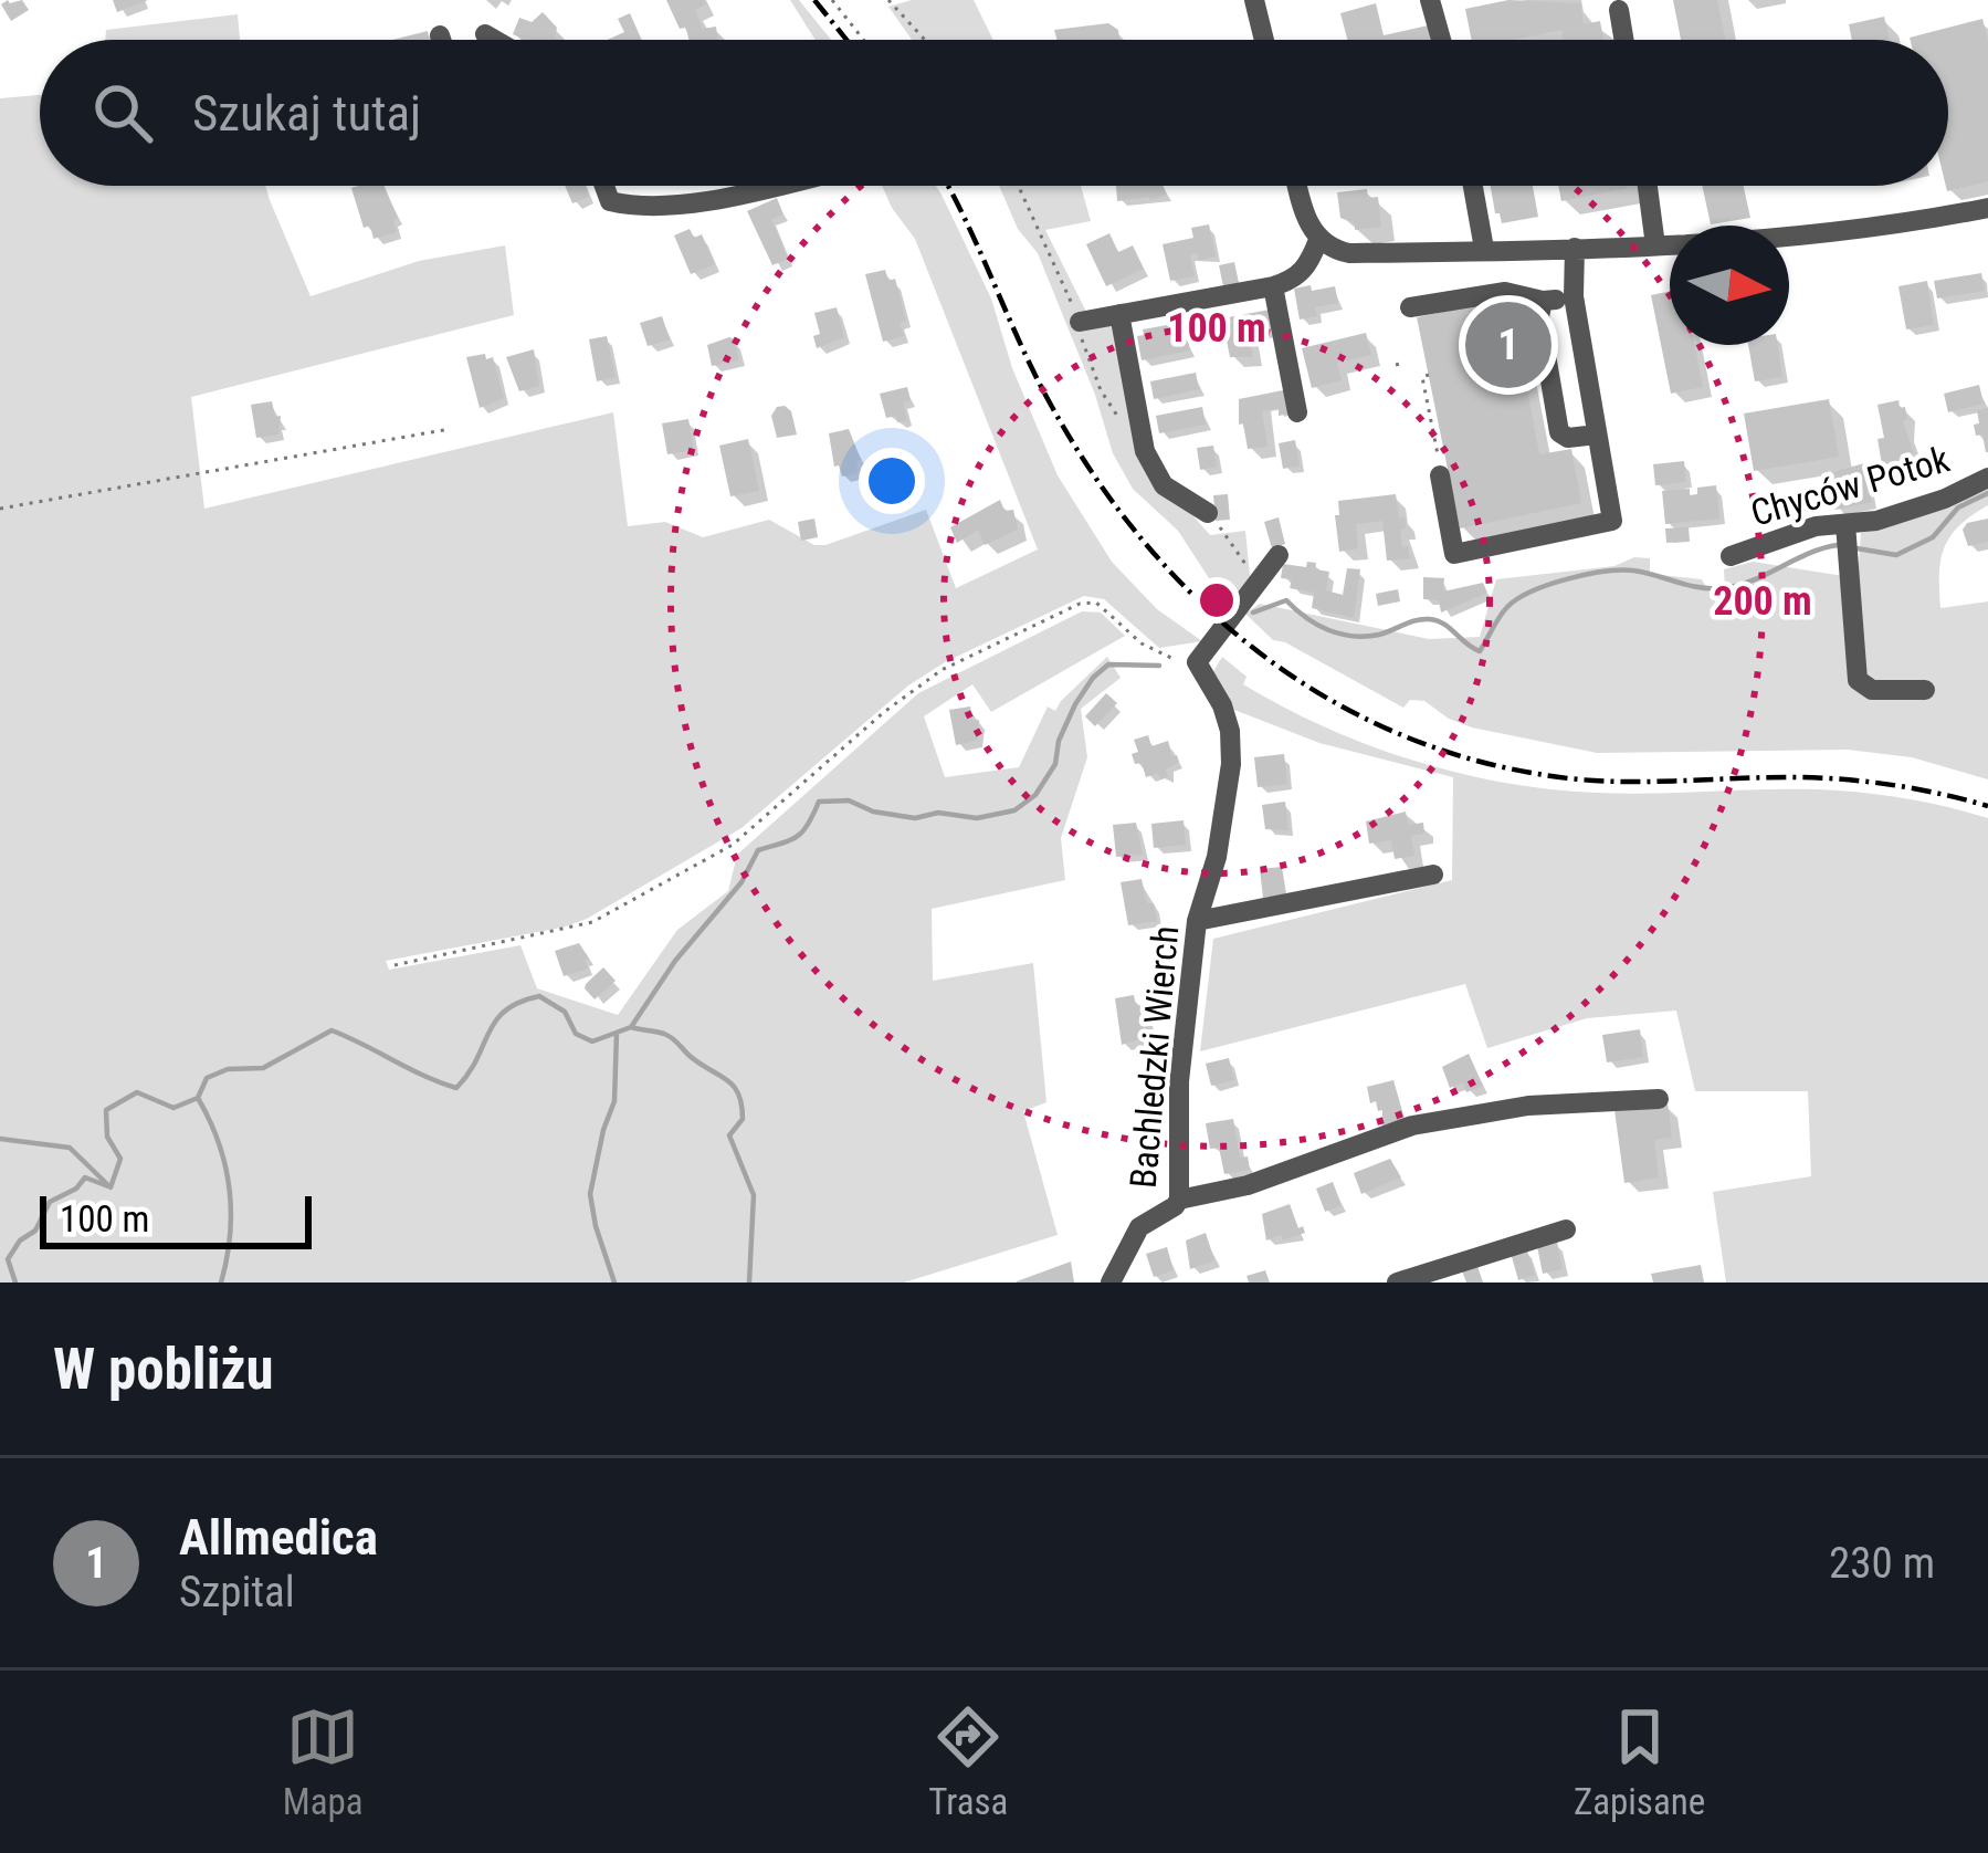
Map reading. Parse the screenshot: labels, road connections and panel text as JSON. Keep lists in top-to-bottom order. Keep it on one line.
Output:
{"streets":{"street":["Chyców Potok","Bachledzki Wierch"]},"scale_bar":"100 m","north":"right","page":{"search":"Szukaj tutaj","pins":"1","scale":"100 m","heading":"W pobliżu","list":[{"mark":"1","name":"Allmedica","note":"Szpital","value":"230 m"}],"nav":["Mapa","Trasa","Zapisane"]},"rings":["100 m","200 m"]}
